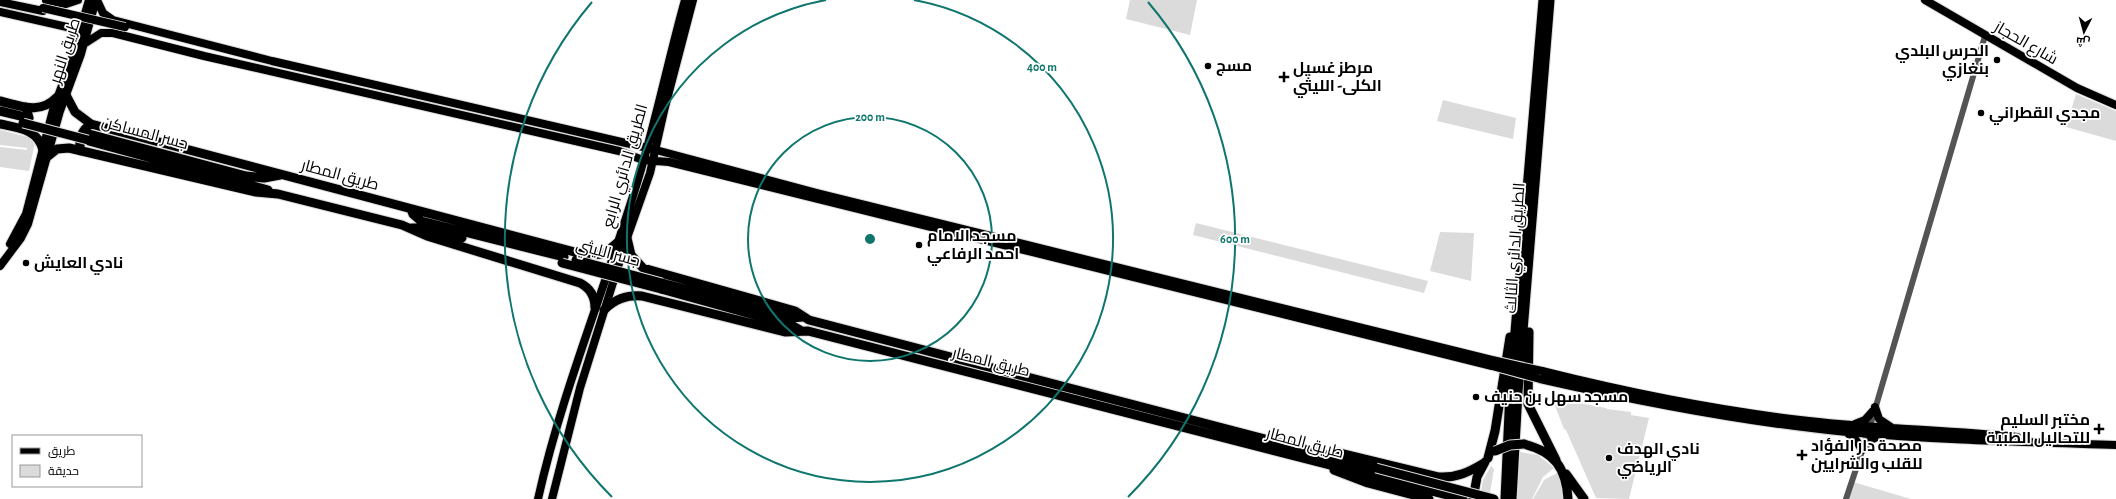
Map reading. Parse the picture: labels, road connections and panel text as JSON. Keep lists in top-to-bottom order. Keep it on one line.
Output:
{"streets":{"highway":["جسر المساكن","طريق المطار","الطريق الدائري الثالث","جسر الليثي"],"main road":["شارع الحجاز","طريق النهر","الطريق الدائري الرابع"]},"crossings":[["طريق النهر","طريق المطار"],["جسر المساكن","طريق المطار"],["الطريق الدائري الرابع","طريق المطار"],["طريق المطار","جسر الليثي"]],"places":{"other":["الحرس البلدي بنغازي","مسج","مجدي القطراني","مسجد الامام احمد الرفاعي","نادي العايش","مسجد سهل بن حنيف","نادي الهدف الرياضي"],"health":["مرطز غسيل الكلى- الليثي","مختبر السليم للتحاليل الطبية","مصحة دار الفؤاد للقلب والشرايين"]},"legend":["طريق","حديقة"],"north":"bottom","rings":["400 m","200 m","600 m"]}
